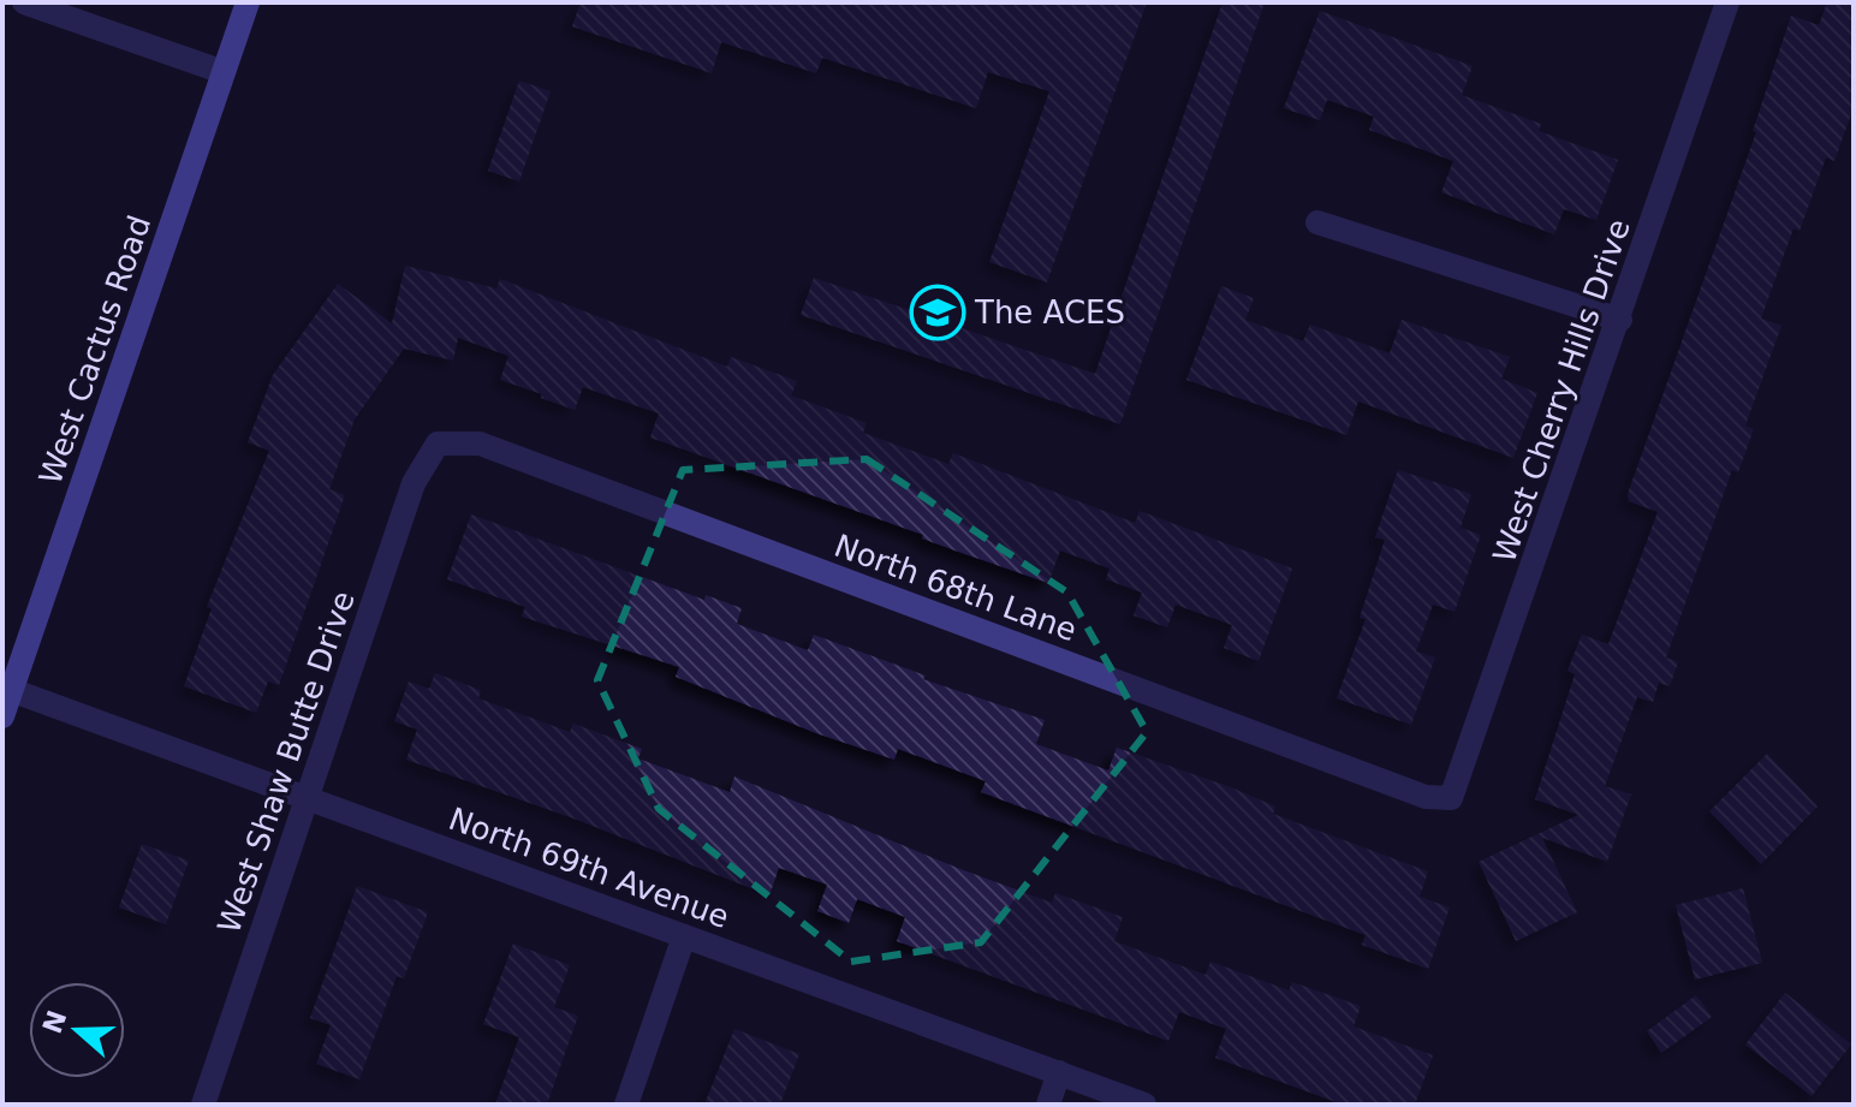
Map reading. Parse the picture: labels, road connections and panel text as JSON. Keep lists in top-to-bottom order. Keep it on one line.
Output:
{"streets":{"main road":["West Cactus Road"],"street":["West Cherry Hills Drive","North 68th Lane","West Shaw Butte Drive","North 69th Avenue"]},"crossings":[["West Cactus Road","North 69th Avenue"],["West Cherry Hills Drive","North 68th Lane"],["North 68th Lane","West Shaw Butte Drive"],["West Shaw Butte Drive","North 69th Avenue"]],"places":{"school or university":["The ACES"]},"north":"left"}
